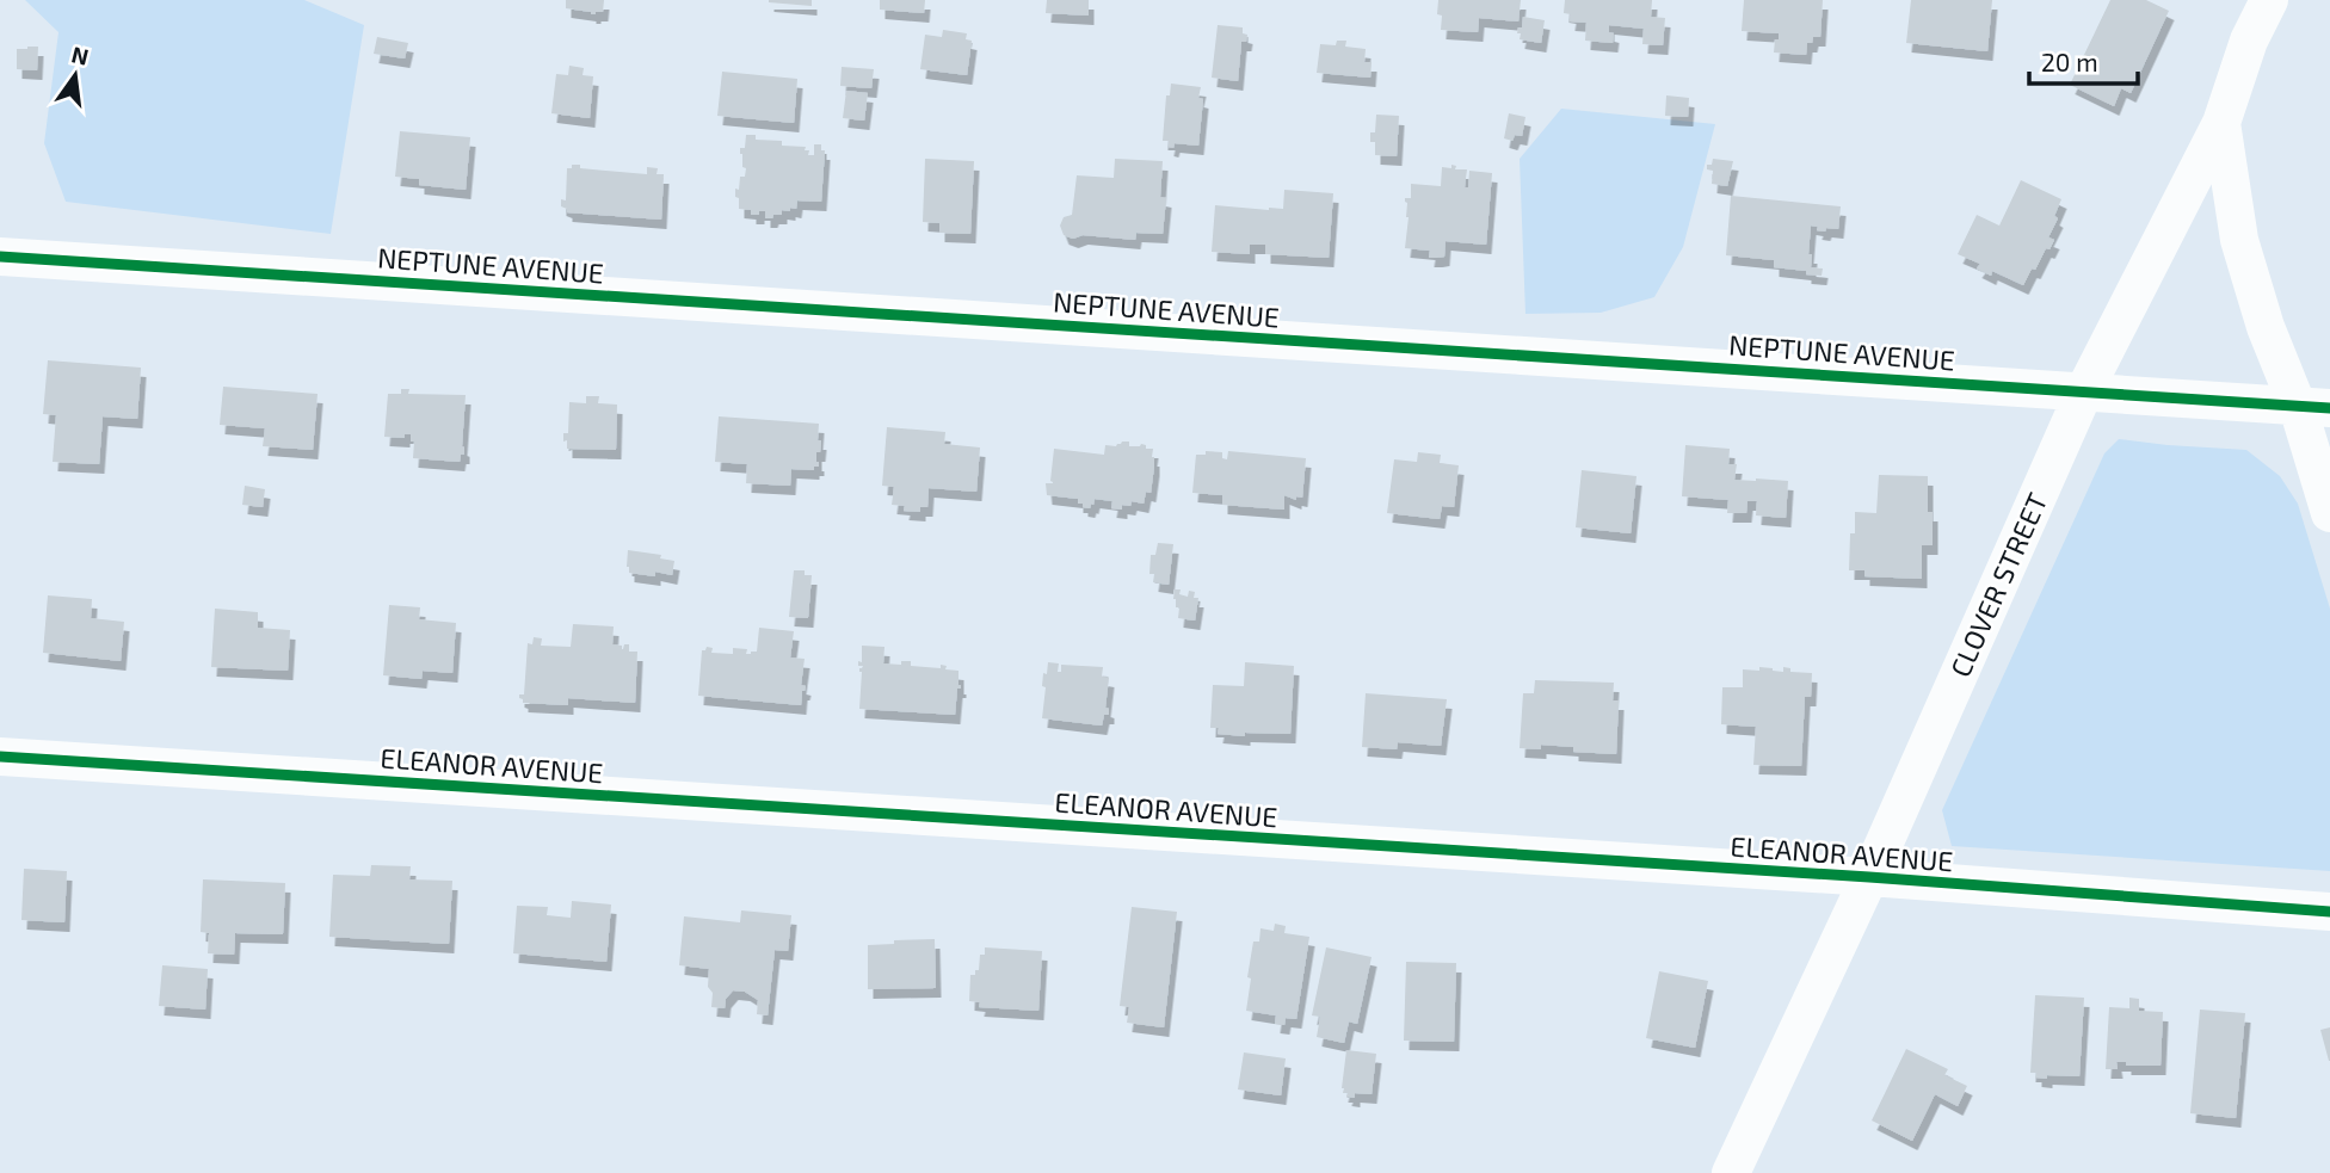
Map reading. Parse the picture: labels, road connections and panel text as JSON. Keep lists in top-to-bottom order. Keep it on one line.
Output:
{"streets":{"street":["NEPTUNE AVENUE","CLOVER STREET","ELEANOR AVENUE"]},"crossings":[["NEPTUNE AVENUE","CLOVER STREET"],["CLOVER STREET","ELEANOR AVENUE"]],"scale_bar":"20 m","north":"top"}
